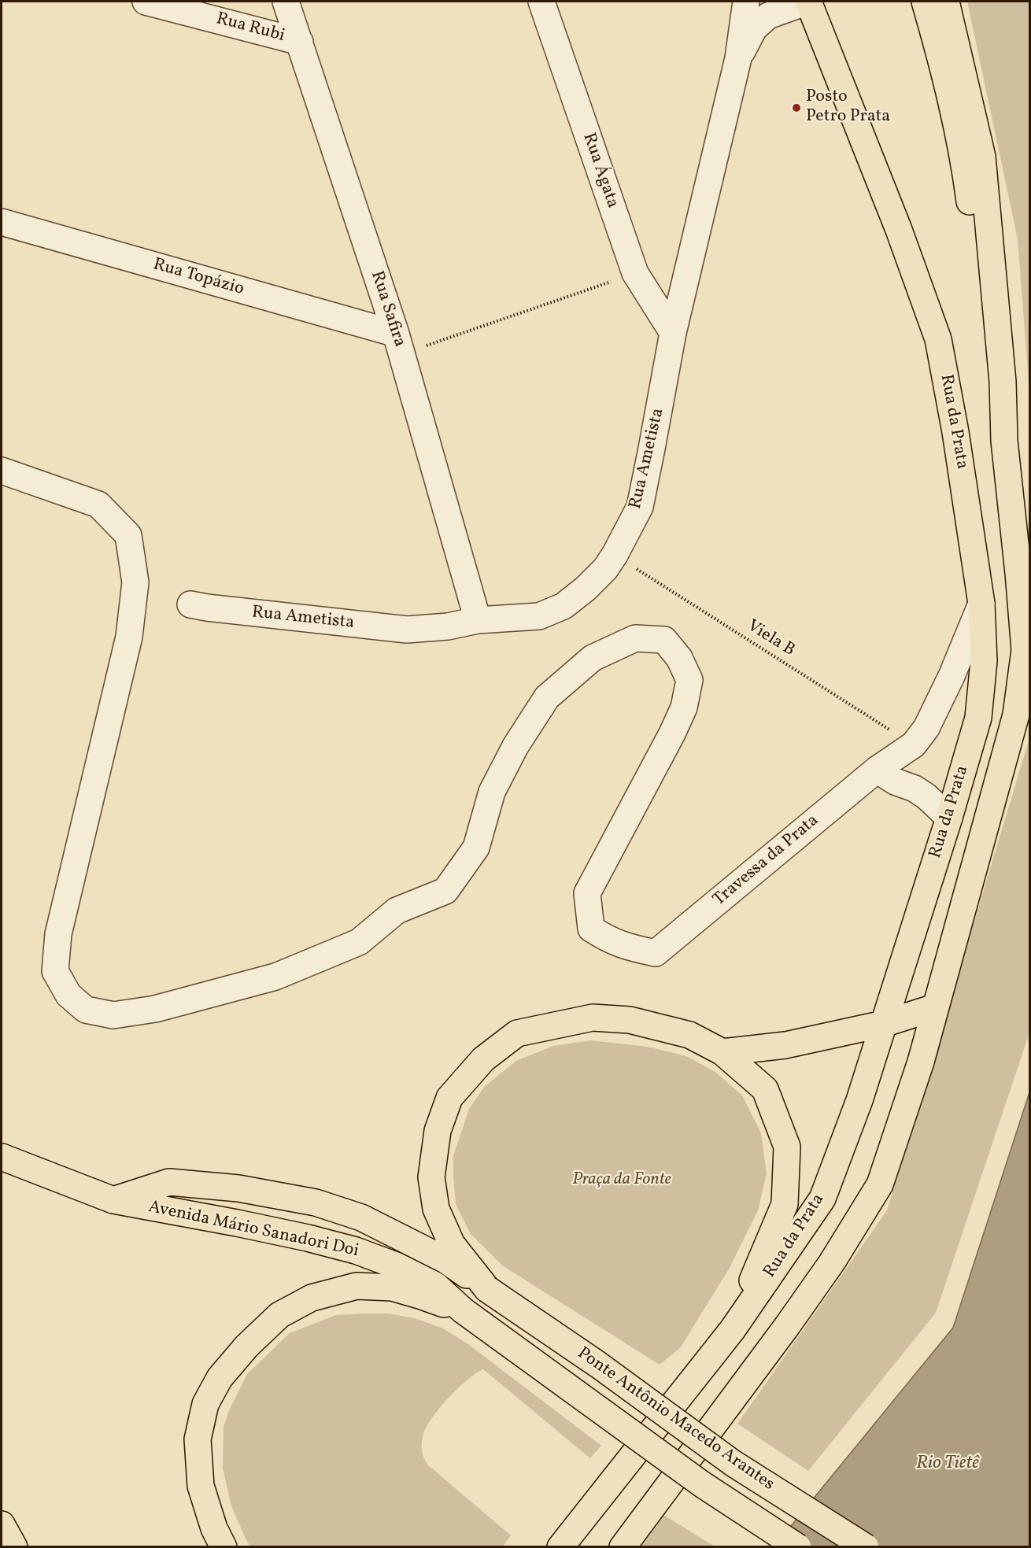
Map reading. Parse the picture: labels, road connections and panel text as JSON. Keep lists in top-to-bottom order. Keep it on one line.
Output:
{"streets":{"main road":["Rua da Prata","Avenida Mário Sanadori Doi","Ponte Antônio Macedo Arantes"],"street":["Rua Rubi","Rua Ágata","Rua Topázio","Rua Safira","Rua Ametista","Travessa da Prata"],"path":["Viela B"]},"crossings":[["Rua Rubi","Rua Safira"],["Rua Ágata","Rua Ametista"],["Rua Topázio","Rua Safira"],["Rua Safira","Rua Ametista"],["Rua da Prata","Rua Ametista"],["Rua da Prata","Travessa da Prata"],["Rua Ametista","Viela B"],["Viela B","Travessa da Prata"],["Avenida Mário Sanadori Doi","Ponte Antônio Macedo Arantes"]],"water":["Rio Tietê"],"parks":["Praça da Fonte"],"places":["Posto Petro Prata"]}
